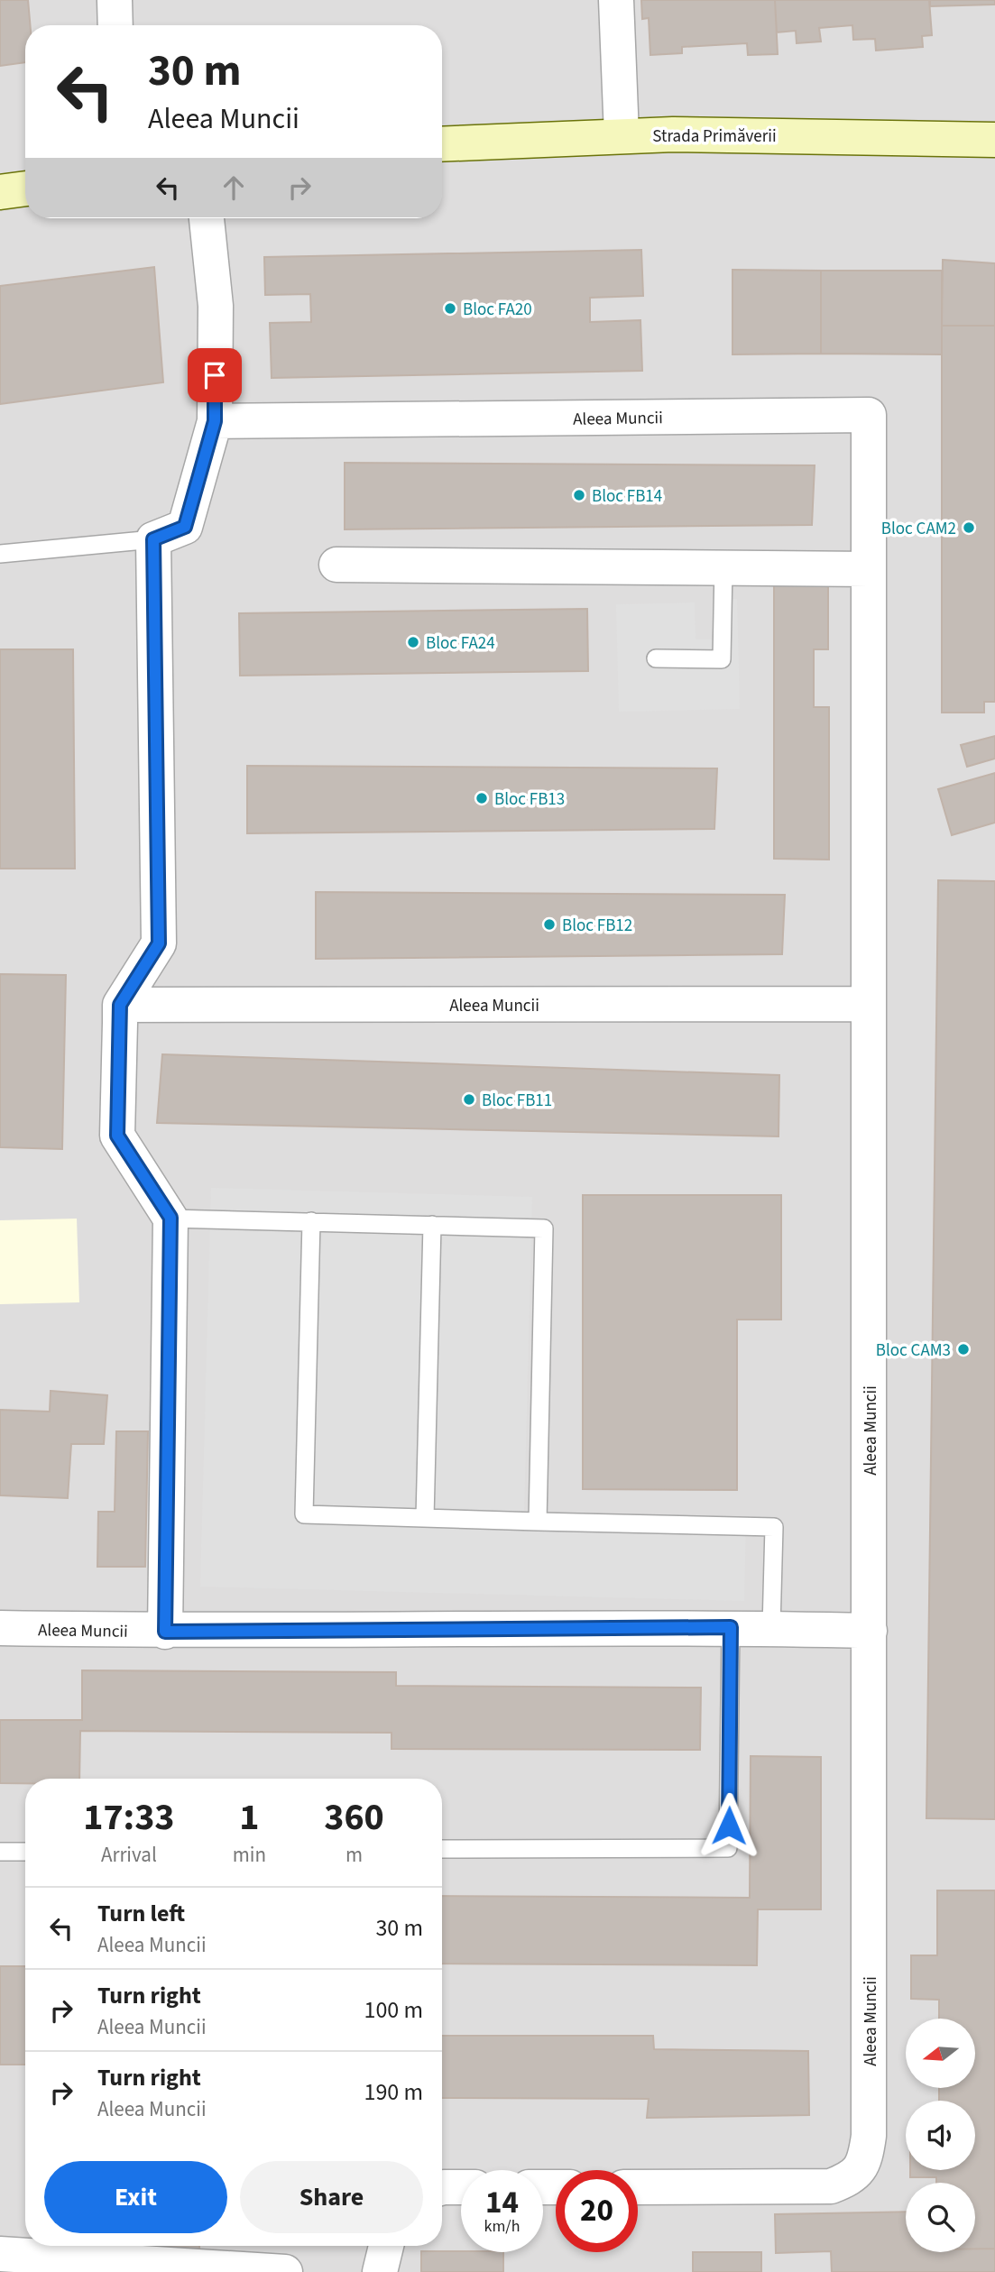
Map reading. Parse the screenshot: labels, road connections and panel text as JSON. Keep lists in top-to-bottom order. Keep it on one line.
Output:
{"streets":{"street":["Strada Primăverii","Aleea Muncii"]},"places":["Bloc FA20","Bloc FB14","Bloc CAM2","Bloc FA24","Bloc FB13","Bloc FB12","Bloc FB11","Bloc CAM3"],"north":"left","page":{"turn":["30 m","Aleea Muncii"],"eta":["17:33","Arrival","1","min","360","m"],"list":[{"name":"Turn left","note":"Aleea Muncii","value":"30 m"},{"name":"Turn right","note":"Aleea Muncii","value":"100 m"},{"name":"Turn right","note":"Aleea Muncii","value":"190 m"}],"buttons":["Exit","Share"],"speed":"14 km/h","limit":"20"}}
